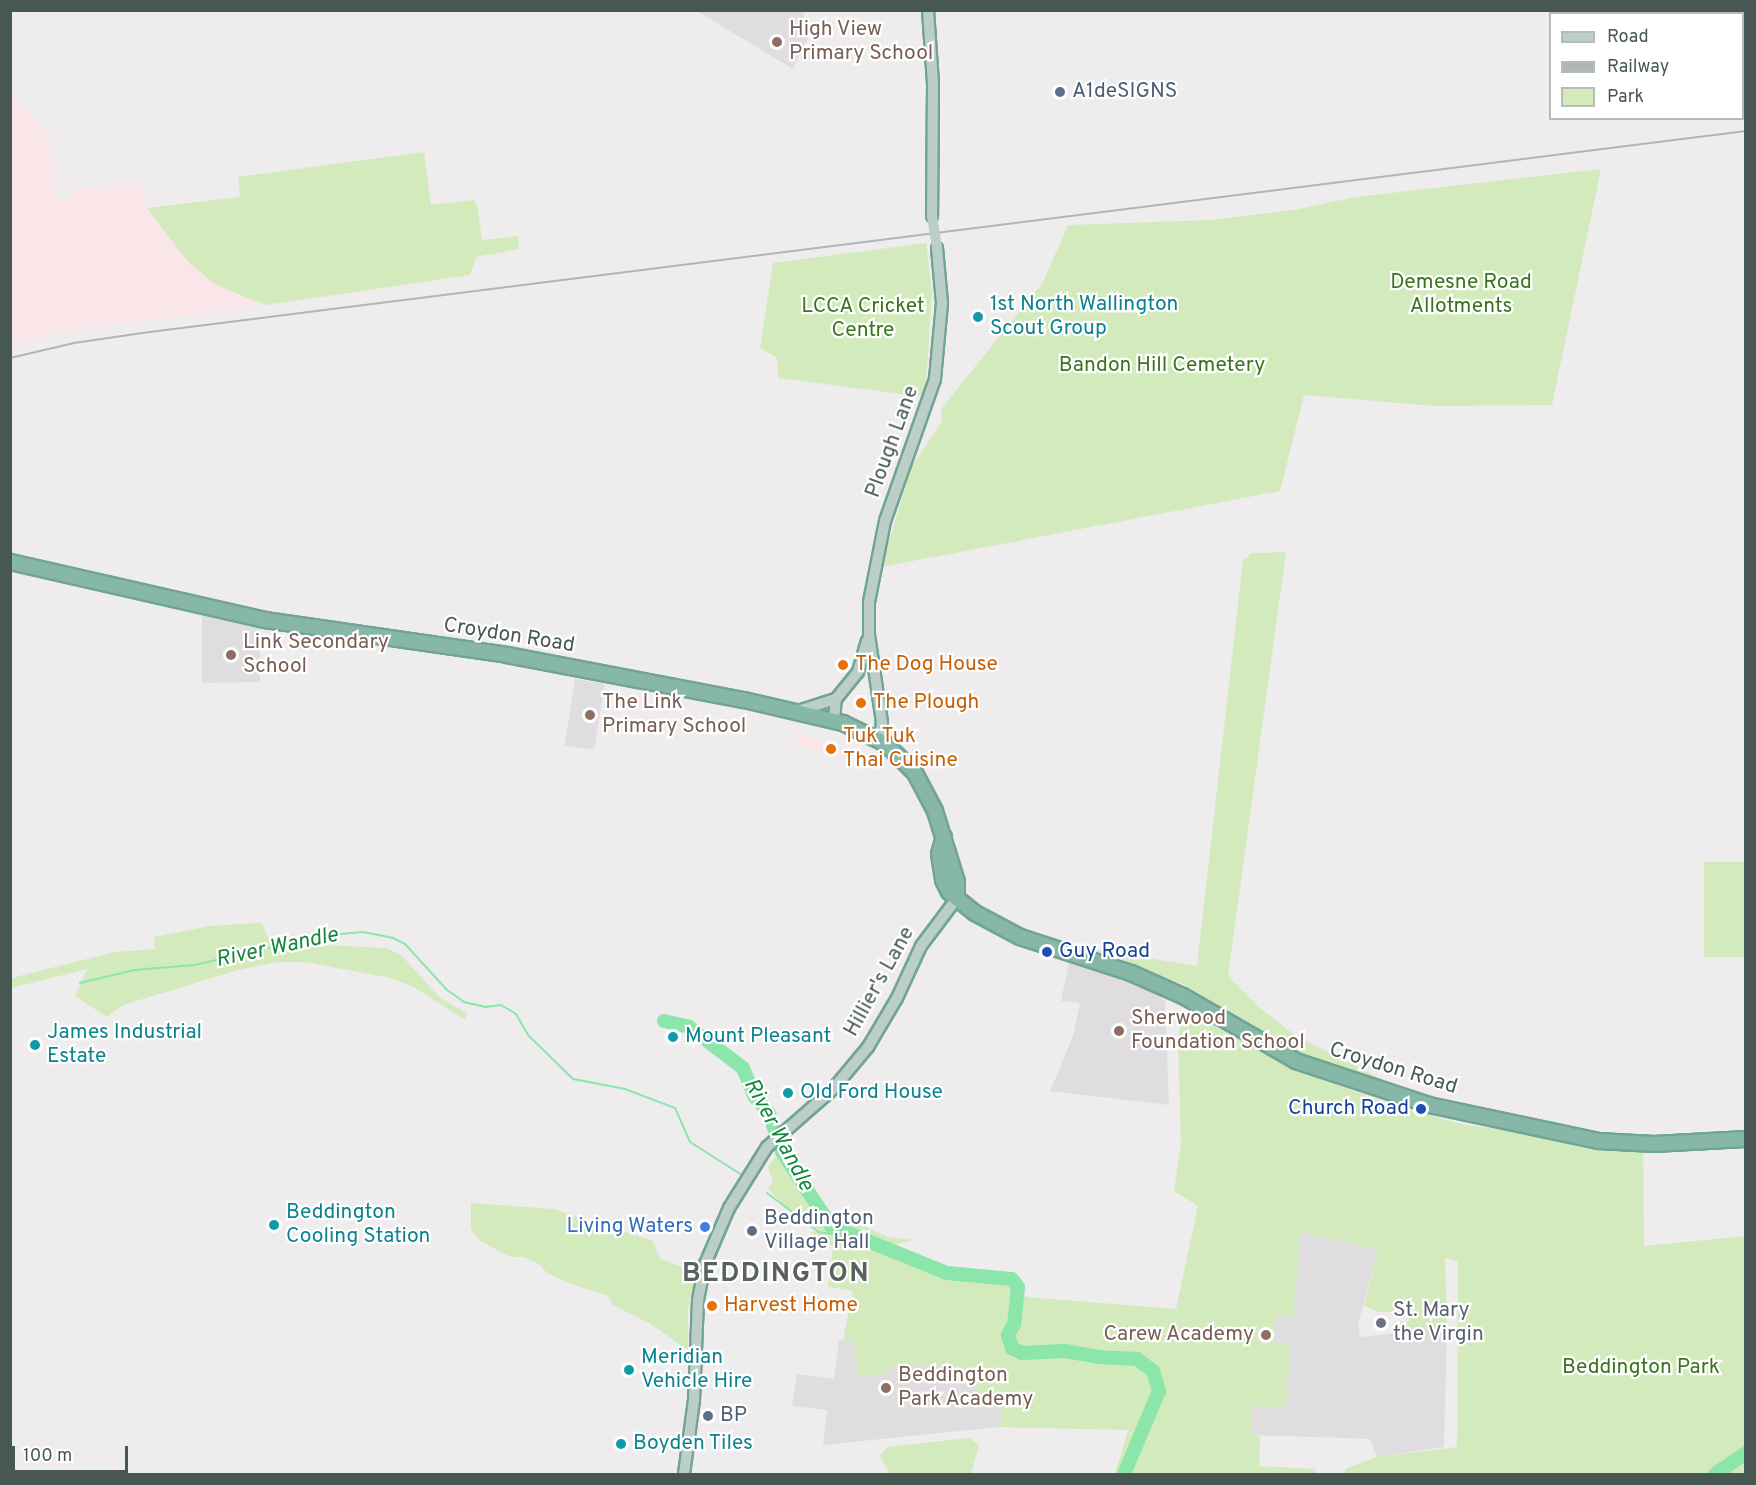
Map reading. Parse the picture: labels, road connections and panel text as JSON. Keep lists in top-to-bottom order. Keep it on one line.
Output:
{"streets":{"highway":["Croydon Road"],"main road":["Plough Lane","Hillier's Lane"]},"crossings":[["Plough Lane","Croydon Road"],["Croydon Road","Hillier's Lane"]],"districts":["BEDDINGTON"],"water":["River Wandle"],"parks":["Demesne Road Allotments","LCCA Cricket Centre","Bandon Hill Cemetery","Beddington Park"],"places":["High View Primary School","A1deSIGNS","1st North Wallington Scout Group","Link Secondary School","The Dog House","The Plough","The Link Primary School","Tuk Tuk Thai Cuisine","Guy Road","Sherwood Foundation School","Mount Pleasant","James Industrial Estate","Old Ford House","Church Road","Beddington Cooling Station","Living Waters","Beddington Village Hall","Harvest Home","St. Mary the Virgin","Carew Academy","Meridian Vehicle Hire","Beddington Park Academy","BP","Boyden Tiles"],"legend":["Road","Railway","Park"],"scale_bar":"100 m"}
